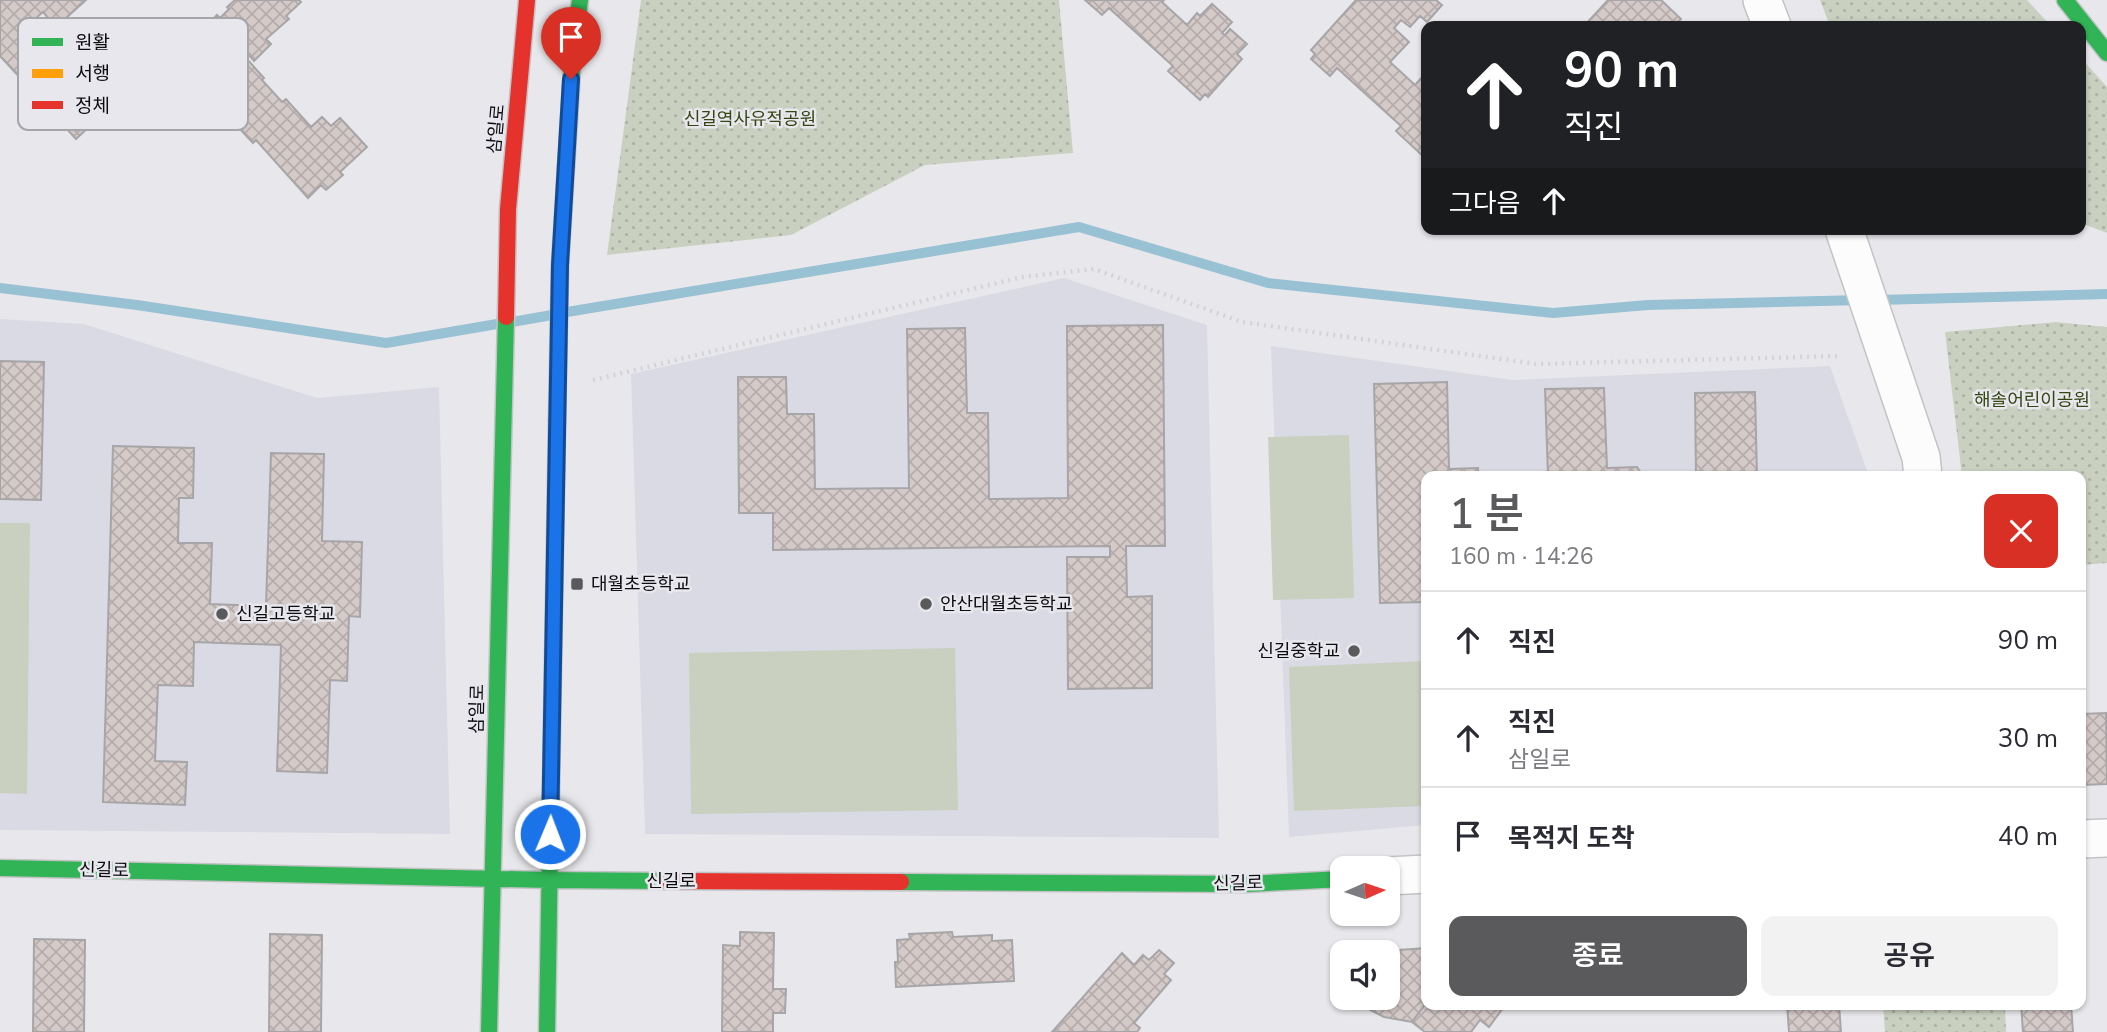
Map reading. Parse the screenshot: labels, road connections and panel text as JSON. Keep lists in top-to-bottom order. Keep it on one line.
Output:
{"streets":{"street":["삼일로","신길로"]},"crossings":[["삼일로","신길로"]],"parks":["신길역사유적공원","해솔어린이공원"],"places":{"transit":["대월초등학교"],"other":["안산대월초등학교","신길고등학교","신길중학교"]},"legend":["원활","서행","정체"],"north":"right","page":{"turn":["90 m","직진"],"then":"그다음","heading":["1 분","160 m · 14:26"],"list":[{"name":"직진","value":"90 m"},{"name":"직진","note":"삼일로","value":"30 m"},{"name":"목적지 도착","value":"40 m"}],"buttons":["종료","공유"]}}
